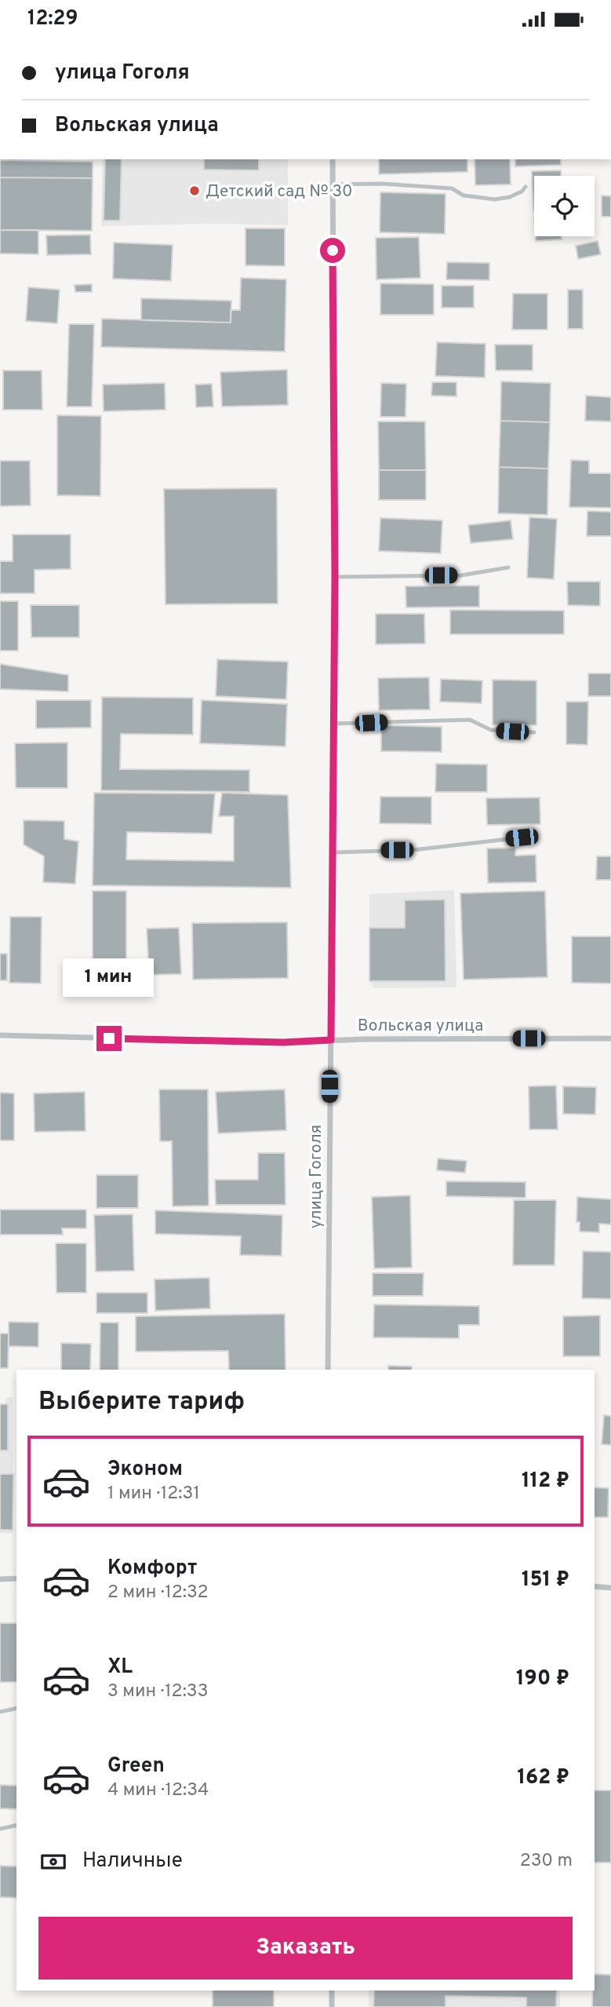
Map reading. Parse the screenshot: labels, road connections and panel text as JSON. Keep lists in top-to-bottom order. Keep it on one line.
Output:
{"streets":{"street":["Вольская улица","улица Гоголя"]},"crossings":[["Вольская улица","улица Гоголя"]],"places":["Детский сад № 30"],"page":{"status":"12:29","banner":["улица Гоголя","Вольская улица"],"bubble":"1 мин","heading":"Выберите тариф","list":[{"name":"Эконом","note":"1 мин · 12:31","value":"112 ₽"},{"name":"Комфорт","note":"2 мин · 12:32","value":"151 ₽"},{"name":"XL","note":"3 мин · 12:33","value":"190 ₽"},{"name":"Green","note":"4 мин · 12:34","value":"162 ₽"}],"pay":["Наличные","230 m"],"buttons":"Заказать"}}
